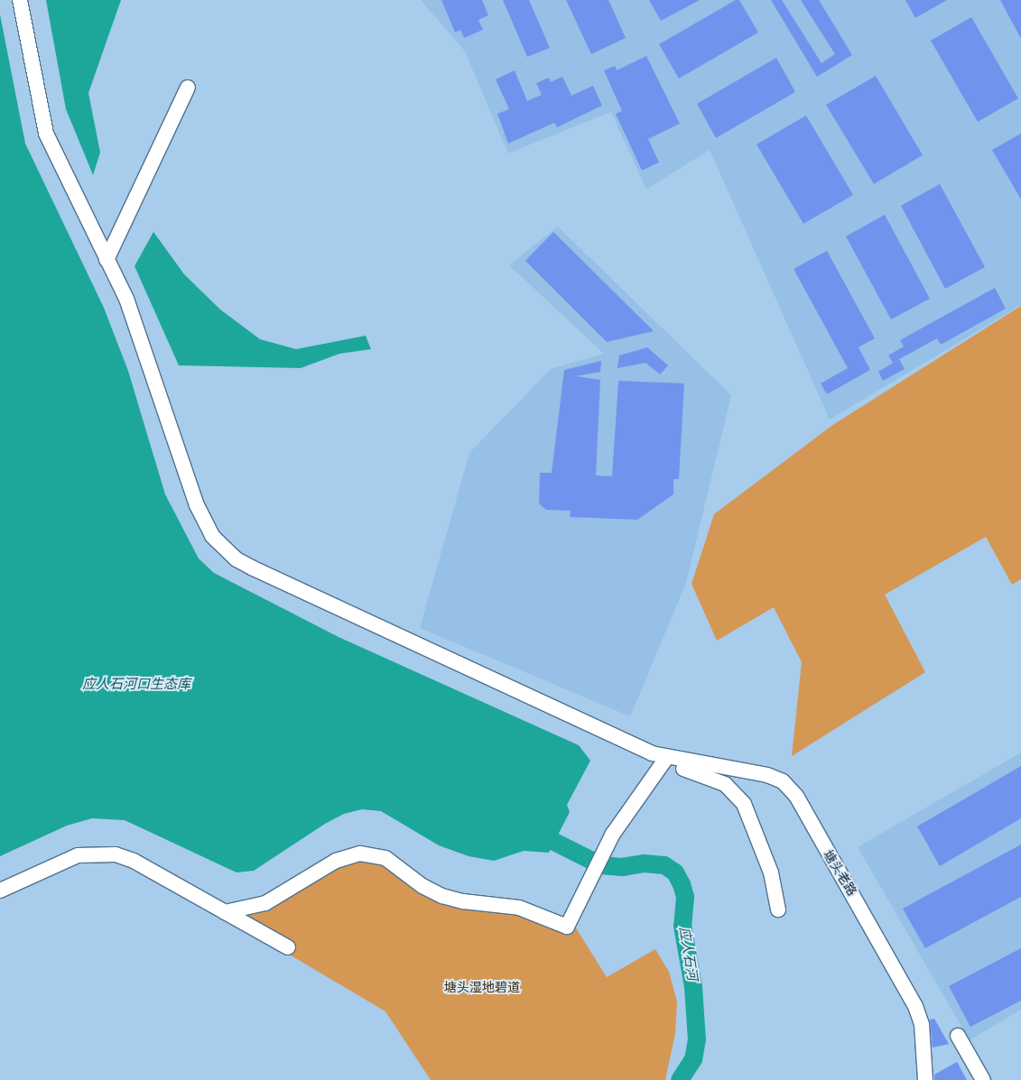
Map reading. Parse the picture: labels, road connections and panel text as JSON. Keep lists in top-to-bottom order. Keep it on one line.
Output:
{"streets":{"street":["塘头老路"]},"water":["应人石河口生态库","应人石河"],"parks":["塘头湿地碧道"]}
